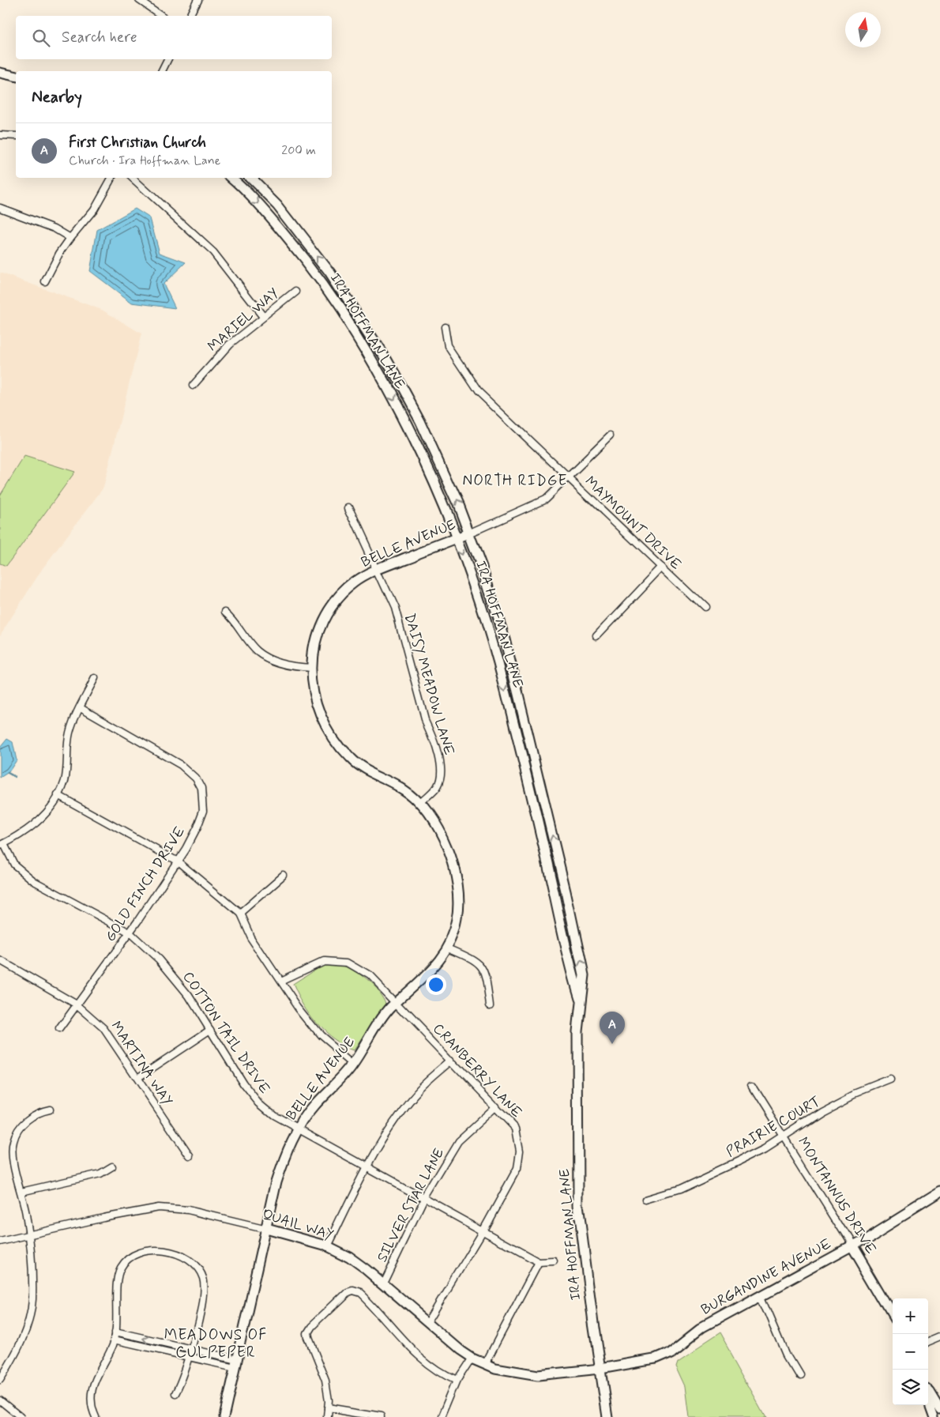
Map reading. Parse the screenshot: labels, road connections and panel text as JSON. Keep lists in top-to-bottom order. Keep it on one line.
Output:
{"streets":{"main road":["IRA HOFFMAN LANE","BELLE AVENUE","MONTANNUS DRIVE","QUAIL WAY","BURGANDINE AVENUE"],"street":["MARIEL WAY","MAYMOUNT DRIVE","DAISY MEADOW LANE","GOLD FINCH DRIVE","COTTON TAIL DRIVE","MARTINA WAY","CRANBERRY LANE","PRAIRIE COURT","SILVER STAR LANE"]},"crossings":[["IRA HOFFMAN LANE","BELLE AVENUE"],["IRA HOFFMAN LANE","QUAIL WAY"],["IRA HOFFMAN LANE","BURGANDINE AVENUE"],["MAYMOUNT DRIVE","BELLE AVENUE"],["BELLE AVENUE","DAISY MEADOW LANE"],["BELLE AVENUE","COTTON TAIL DRIVE"],["BELLE AVENUE","CRANBERRY LANE"],["BELLE AVENUE","QUAIL WAY"],["GOLD FINCH DRIVE","COTTON TAIL DRIVE"],["GOLD FINCH DRIVE","MARTINA WAY"],["COTTON TAIL DRIVE","CRANBERRY LANE"],["COTTON TAIL DRIVE","SILVER STAR LANE"],["CRANBERRY LANE","SILVER STAR LANE"],["CRANBERRY LANE","QUAIL WAY"],["PRAIRIE COURT","MONTANNUS DRIVE"],["MONTANNUS DRIVE","BURGANDINE AVENUE"],["SILVER STAR LANE","QUAIL WAY"],["QUAIL WAY","BURGANDINE AVENUE"]],"districts":["NORTH RIDGE","MEADOWS OF CULPEPER"],"north":"top","page":{"search":"Search here","heading":"Nearby","list":[{"mark":"A","name":"First Christian Church","note":"Church · Ira Hoffman Lane","value":"200 m"}],"pins":"A","map_buttons":["+","−"]}}
